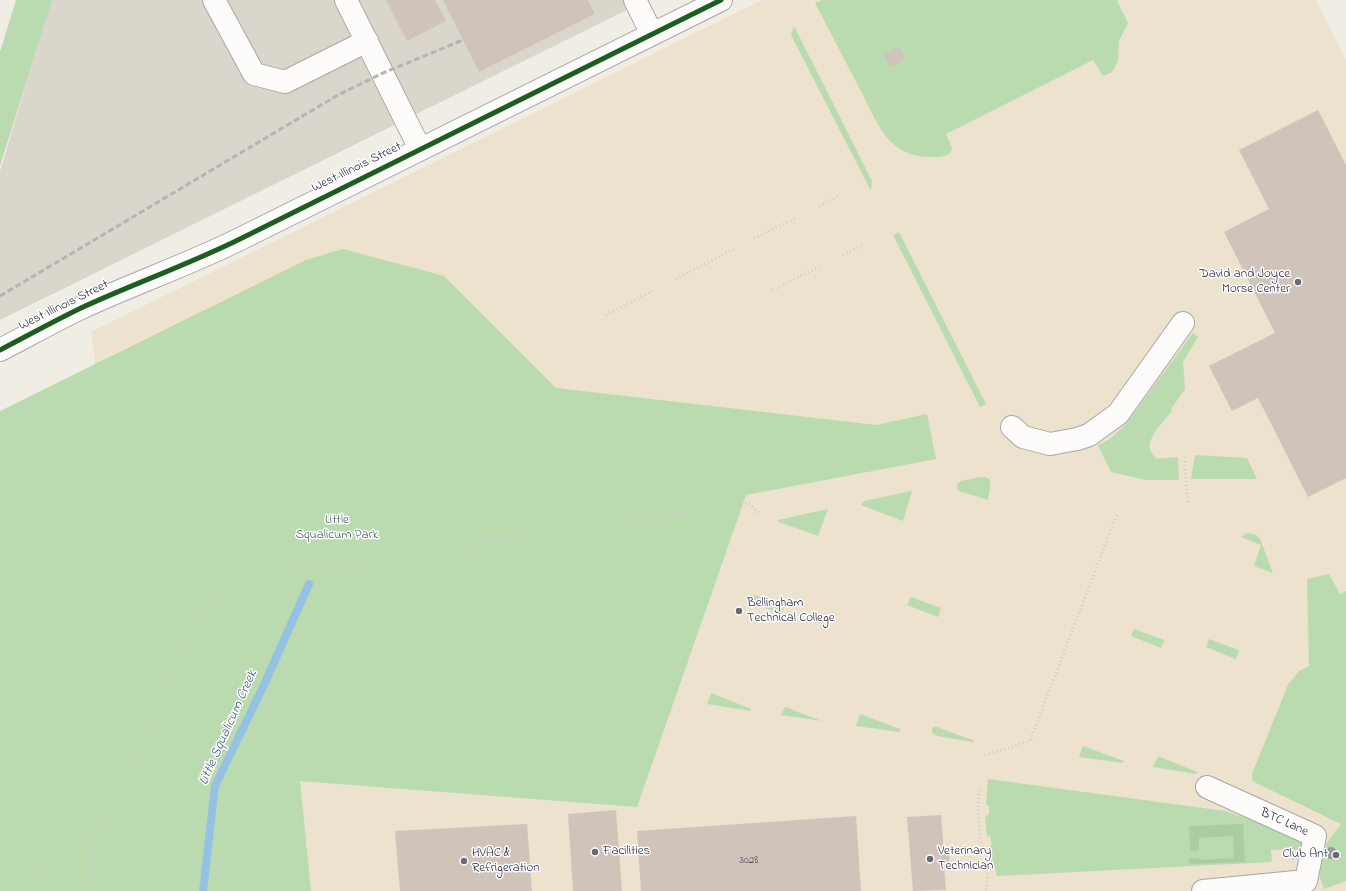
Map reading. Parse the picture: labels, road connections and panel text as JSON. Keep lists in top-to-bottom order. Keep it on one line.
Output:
{"streets":{"street":["West Illinois Street","BTC Lane"]},"water":["Little Squalicum Creek"],"parks":["Little Squalicum Park"],"places":["David and Joyce Morse Center","Bellingham Technical College","Facilities","Club Ant","Veterinary Technician","HVAC & Refrigeration"],"house_numbers":["3028"]}
